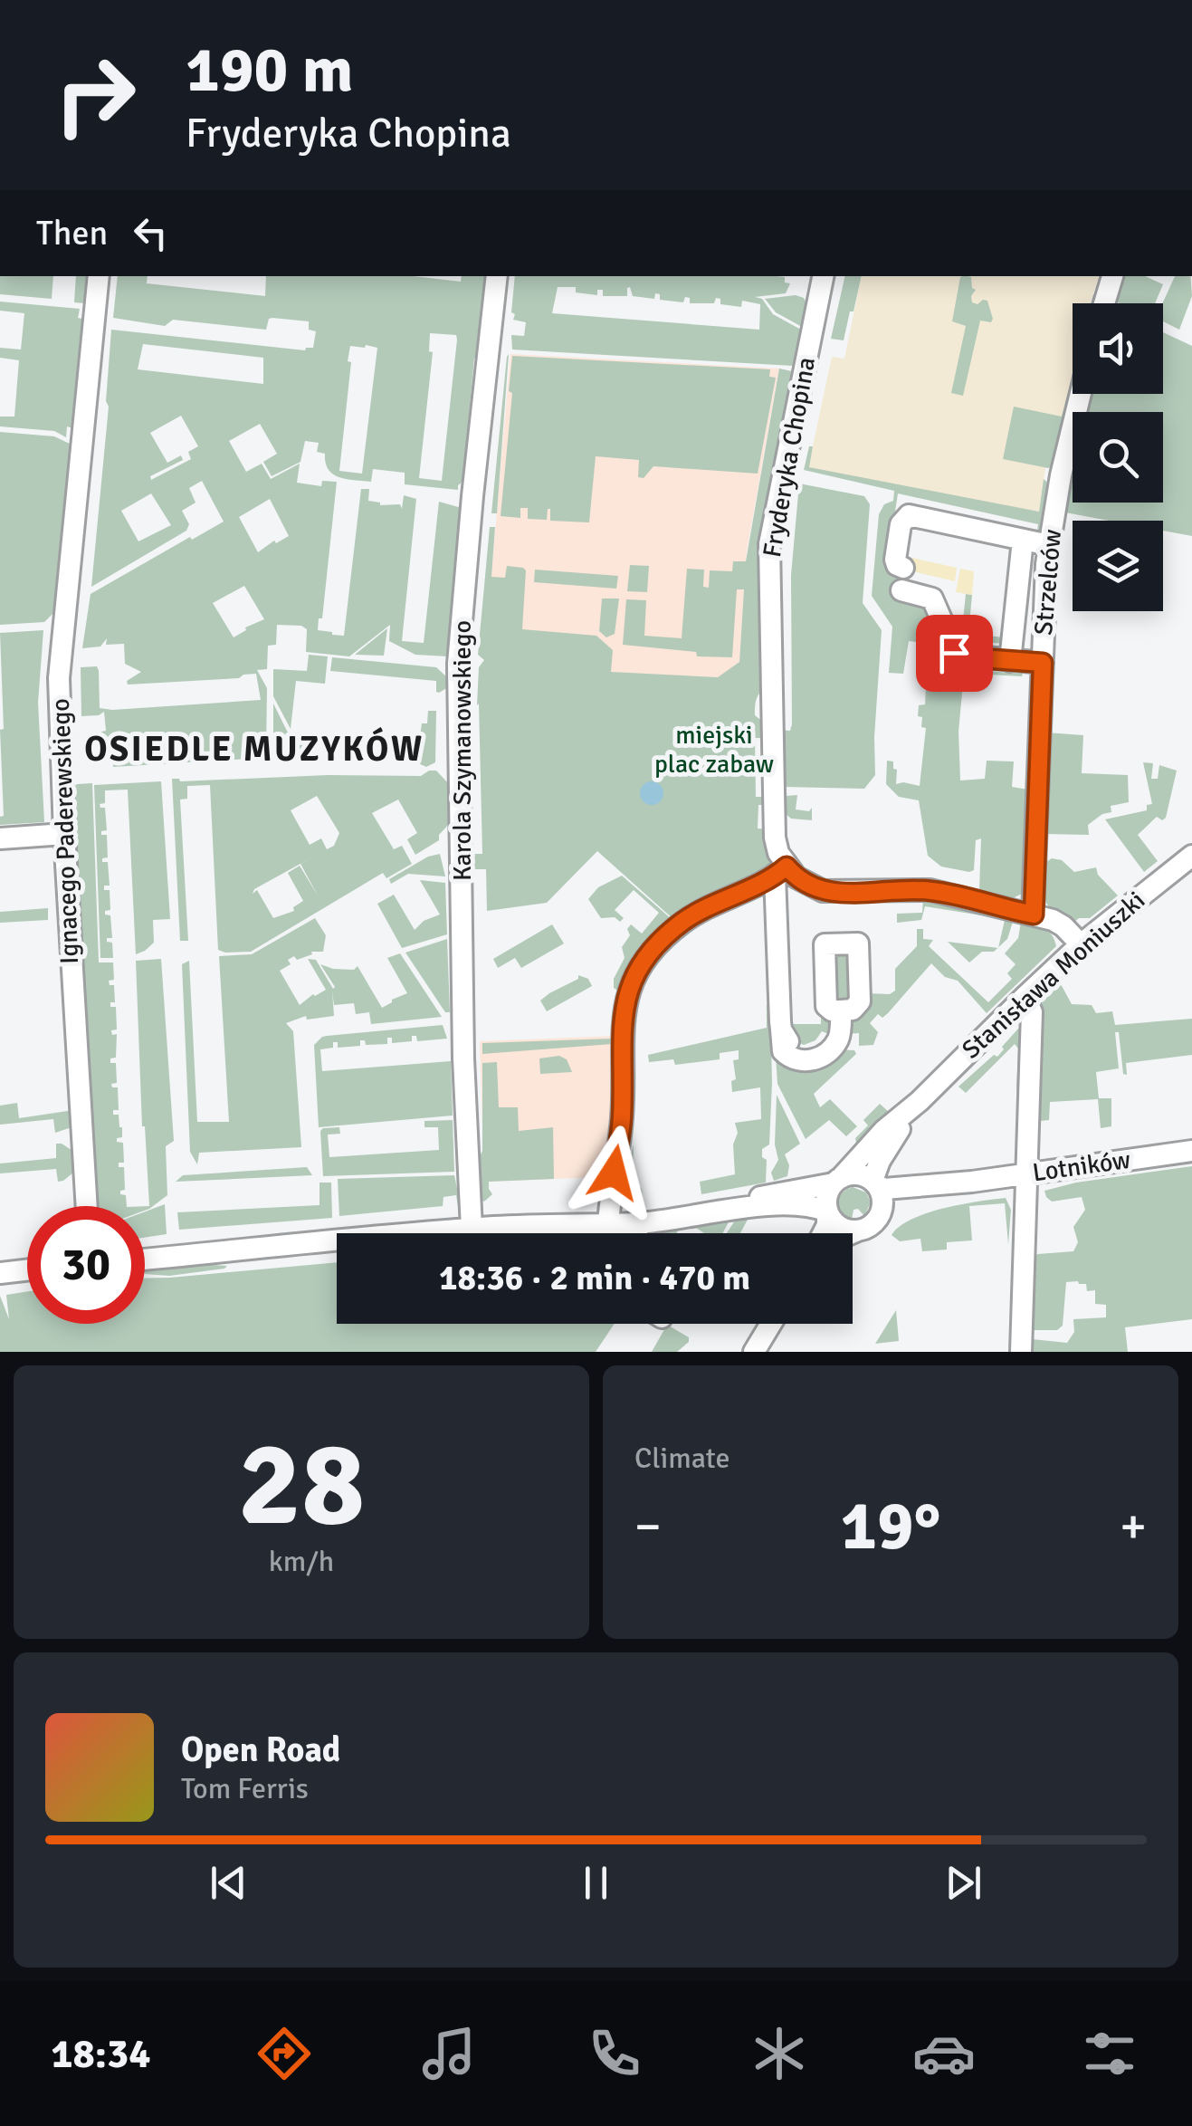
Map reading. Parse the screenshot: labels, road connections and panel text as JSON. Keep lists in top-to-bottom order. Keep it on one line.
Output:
{"streets":{"street":["Fryderyka Chopina","Strzelców","Karola Szymanowskiego","Ignacego Paderewskiego","Stanisława Moniuszki","Lotników"]},"crossings":[["Stanisława Moniuszki","Lotników"]],"districts":["OSIEDLE MUZYKÓW"],"parks":["miejski plac zabaw"],"page":{"turn":["190 m","Fryderyka Chopina"],"then":"Then","limit":"30","trip":"18:36 · 2 min · 470 m","tile":[["28","km/h"],"Climate"],"heat":["−","19°","+"],"song":["Open Road","Tom Ferris"],"tabs":"18:34"}}
